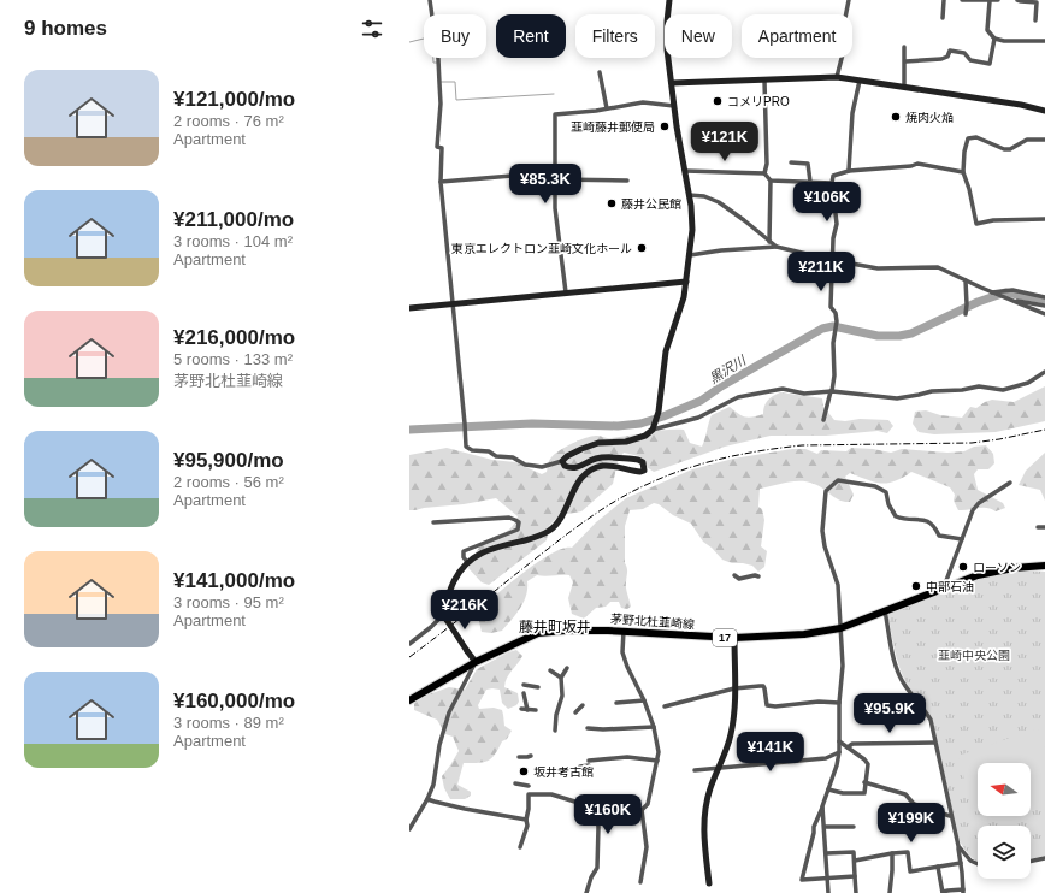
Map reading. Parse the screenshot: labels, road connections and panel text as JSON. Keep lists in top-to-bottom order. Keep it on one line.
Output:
{"streets":{"main road":["茅野北杜韮崎線","17"]},"districts":["藤井町坂井"],"water":["黒沢川"],"parks":["韮崎中央公園"],"places":["コメリPRO","焼肉火焔","韮崎藤井郵便局","藤井公民館","東京エレクトロン韮崎文化ホール","ローソン","中部石油","坂井考古館"],"north":"left","page":{"heading":"9 homes","chip":["Buy","Rent","Filters","New","Apartment"],"list":[{"name":"¥121,000/mo","note":"2 rooms · 76 m² · Apartment"},{"name":"¥211,000/mo","note":"3 rooms · 104 m² · Apartment"},{"name":"¥216,000/mo","note":"5 rooms · 133 m² · 茅野北杜韮崎線"},{"name":"¥95,900/mo","note":"2 rooms · 56 m² · Apartment"},{"name":"¥141,000/mo","note":"3 rooms · 95 m² · Apartment"},{"name":"¥160,000/mo","note":"3 rooms · 89 m² · Apartment"}],"price":["¥121K","¥85.3K","¥106K","¥211K","¥216K","¥95.9K","¥141K","¥160K","¥199K"]}}
